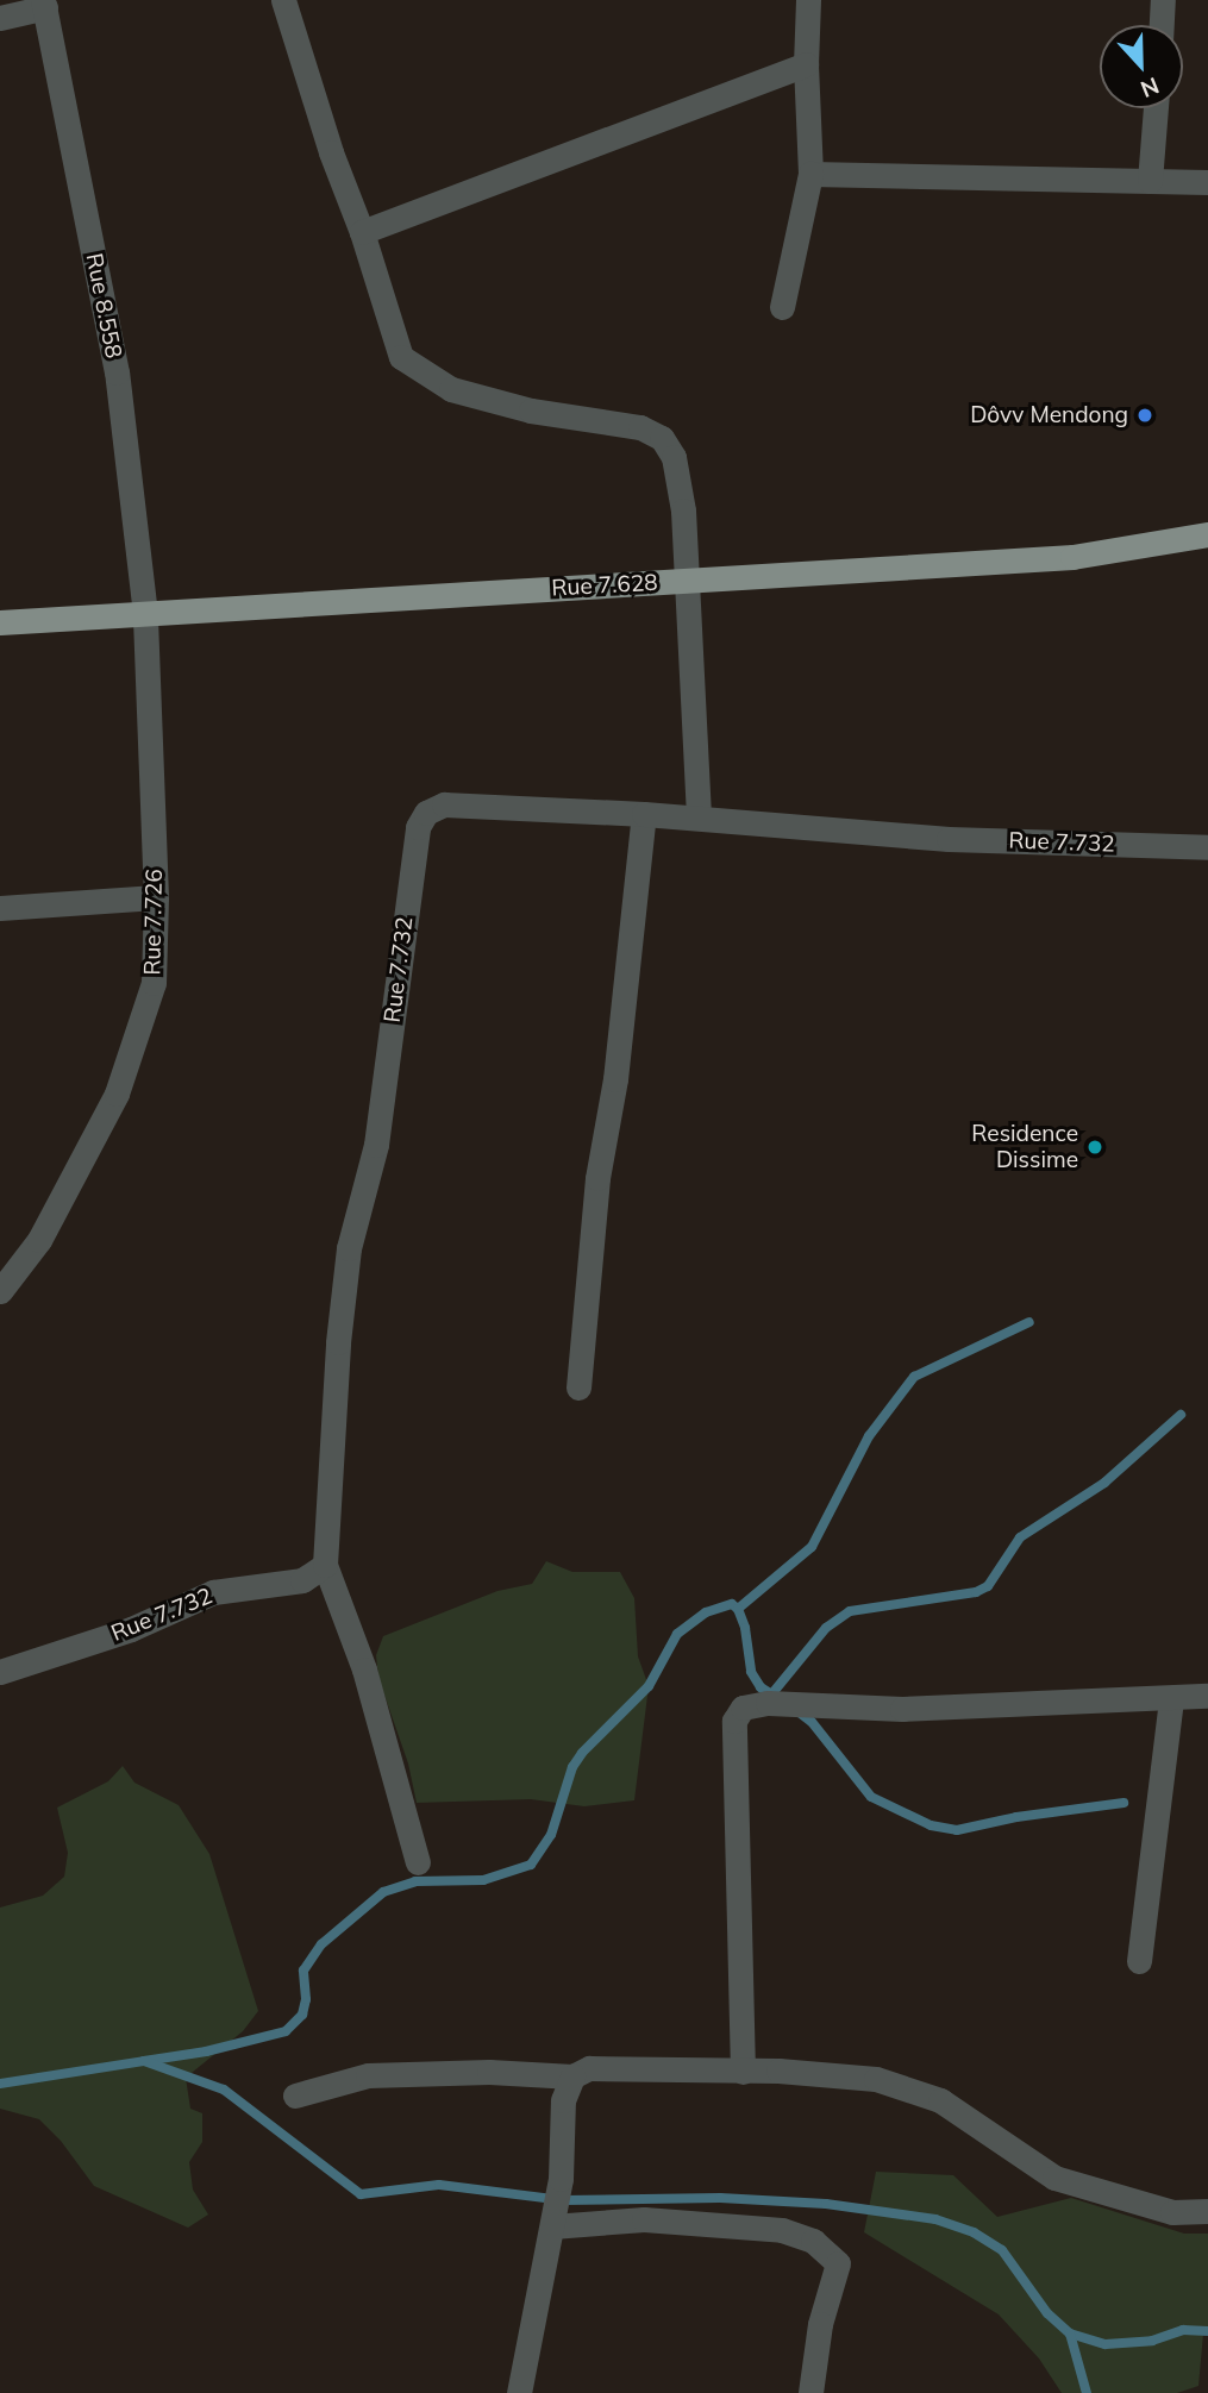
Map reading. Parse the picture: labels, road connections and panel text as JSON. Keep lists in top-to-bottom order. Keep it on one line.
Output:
{"streets":{"main road":["Rue 7.628"],"street":["Rue 8.558","Rue 7.732","Rue 7.726"]},"crossings":[["Rue 8.558","Rue 7.628"],["Rue 8.558","Rue 7.726"],["Rue 7.628","Rue 7.726"]],"places":["Dôvv Mendong","Residence Dissime"],"north":"bottom"}
